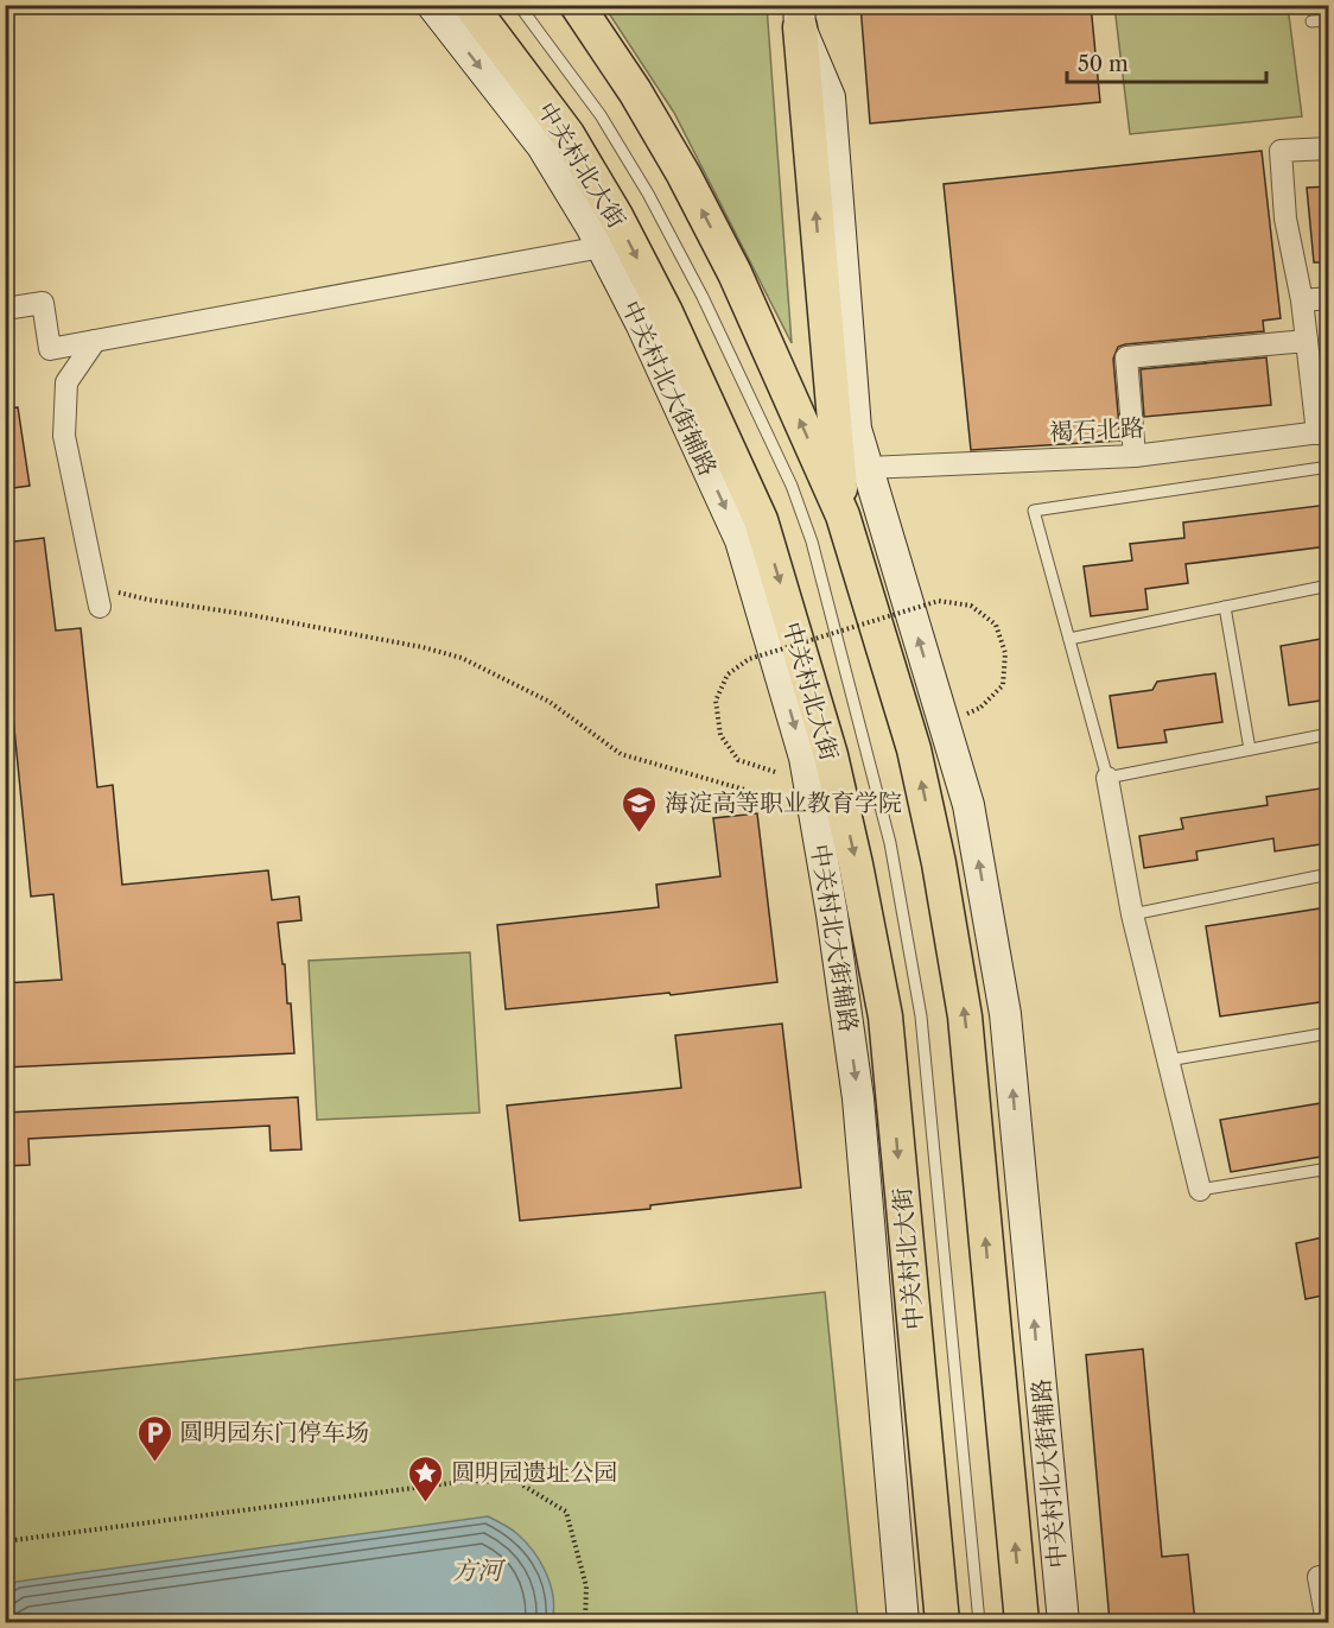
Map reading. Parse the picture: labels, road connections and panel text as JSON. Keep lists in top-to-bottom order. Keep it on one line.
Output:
{"streets":{"main road":["中关村北大街"],"street":["中关村北大街辅路","褐石北路"]},"crossings":[["中关村北大街辅路","褐石北路"]],"water":["方河"],"places":{"school or university":["海淀高等职业教育学院"],"parking":["圆明园东门停车场"],"place":["圆明园遗址公园"]},"scale_bar":"50 m"}
